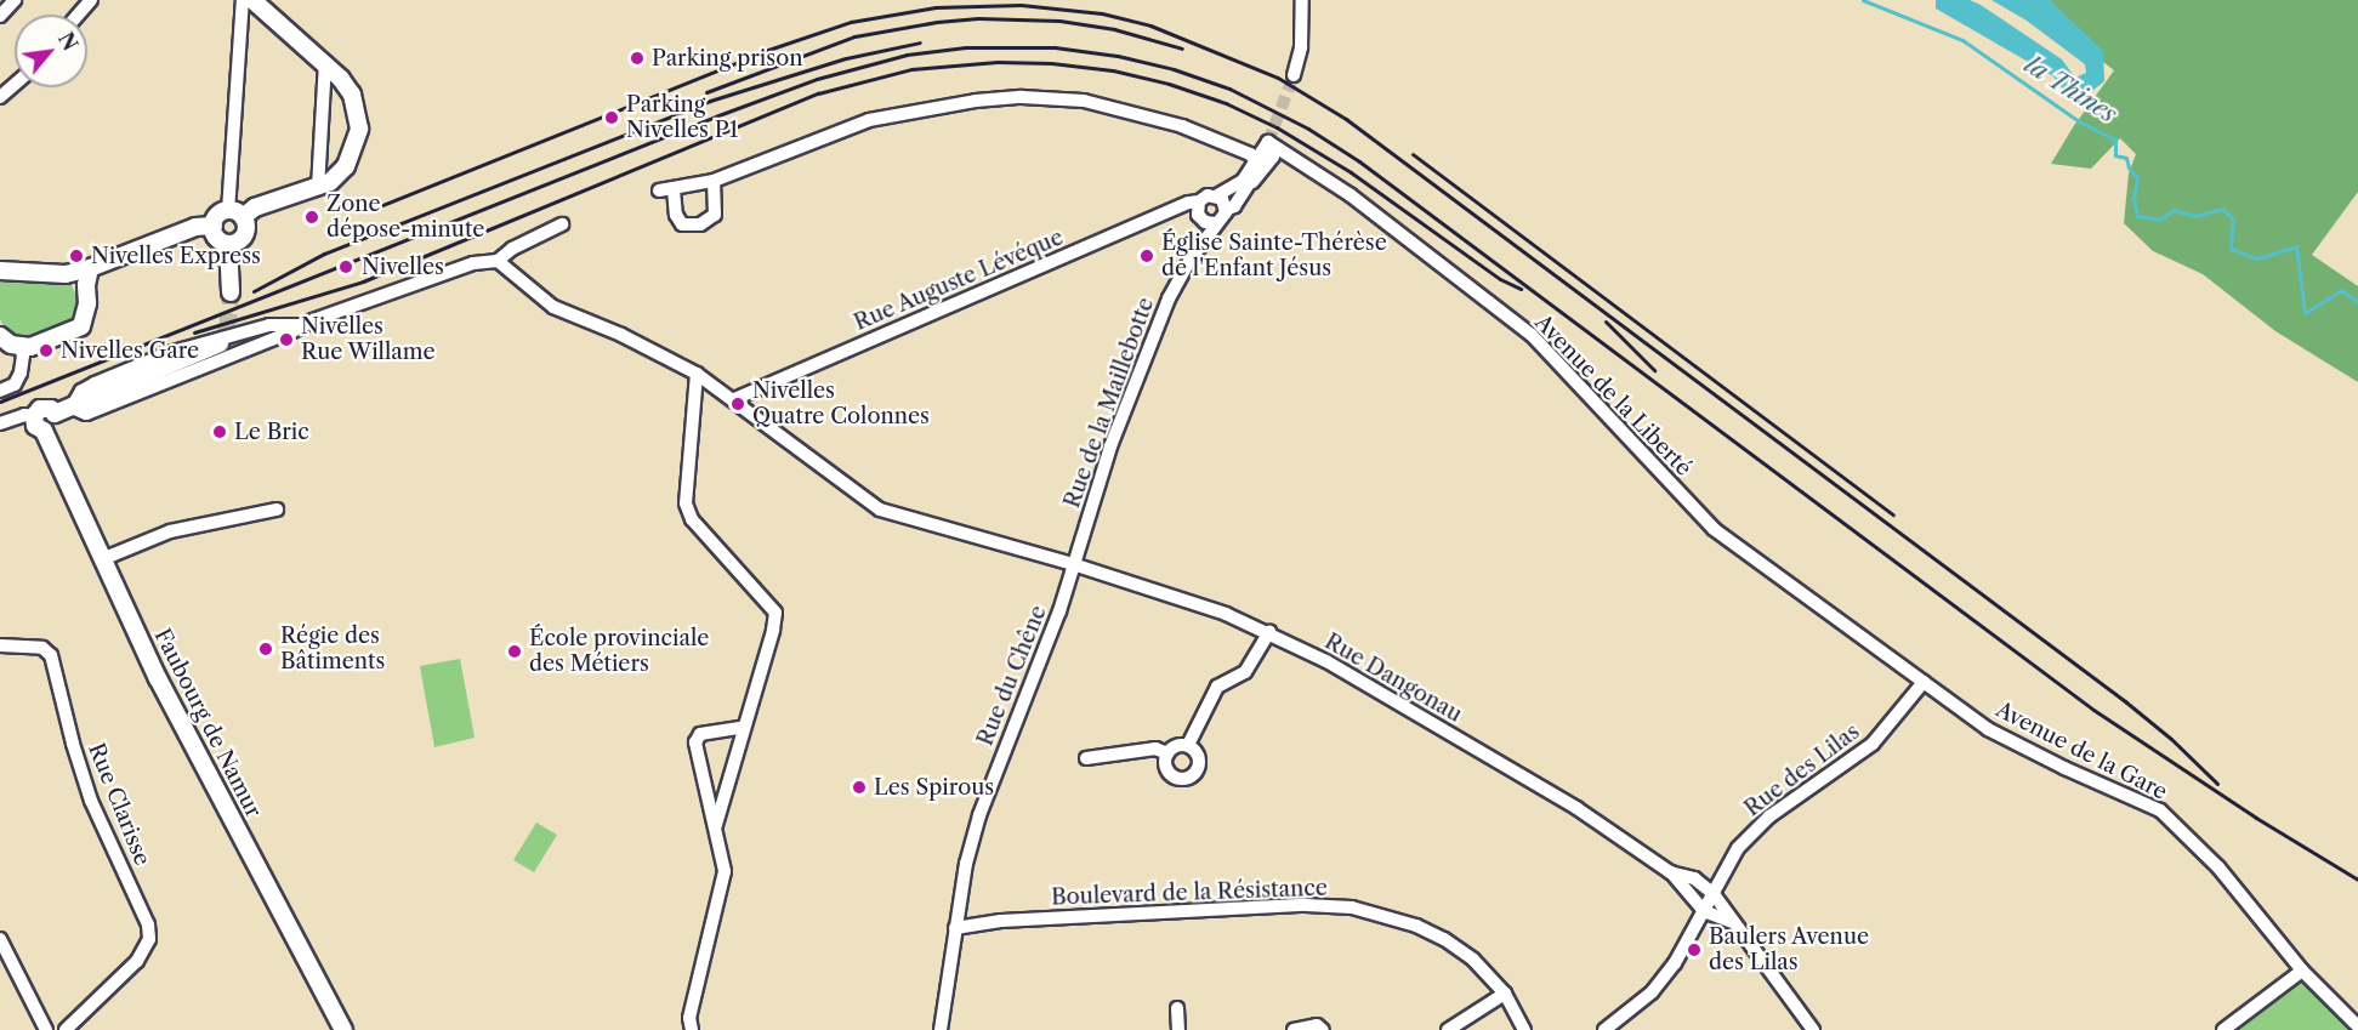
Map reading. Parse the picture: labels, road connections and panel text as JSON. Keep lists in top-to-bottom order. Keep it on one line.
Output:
{"streets":{"street":["Rue Auguste Lévéque","Avenue de la Liberté","Rue de la Maillebotte","Rue du Chêne","Rue Dangonau","Faubourg de Namur","Avenue de la Gare","Rue des Lilas","Rue Clarisse","Boulevard de la Résistance"]},"crossings":[["Rue Auguste Lévéque","Rue de la Maillebotte"],["Rue Auguste Lévéque","Rue Dangonau"],["Avenue de la Liberté","Avenue de la Gare"],["Avenue de la Liberté","Rue des Lilas"],["Rue de la Maillebotte","Rue du Chêne"],["Rue de la Maillebotte","Rue Dangonau"],["Rue du Chêne","Rue Dangonau"],["Rue du Chêne","Boulevard de la Résistance"],["Rue Dangonau","Rue des Lilas"],["Avenue de la Gare","Rue des Lilas"]],"water":["la Thines"],"places":["Parking prison","Parking Nivelles P1","Zone dépose-minute","Nivelles Express","Église Sainte-Thérèse de l'Enfant Jésus","Nivelles","Nivelles Rue Willame","Nivelles Gare","Nivelles Quatre Colonnes","Le Bric","Régie des Bâtiments","École provinciale des Métiers","Les Spirous","Baulers Avenue des Lilas"],"north":"top right"}
